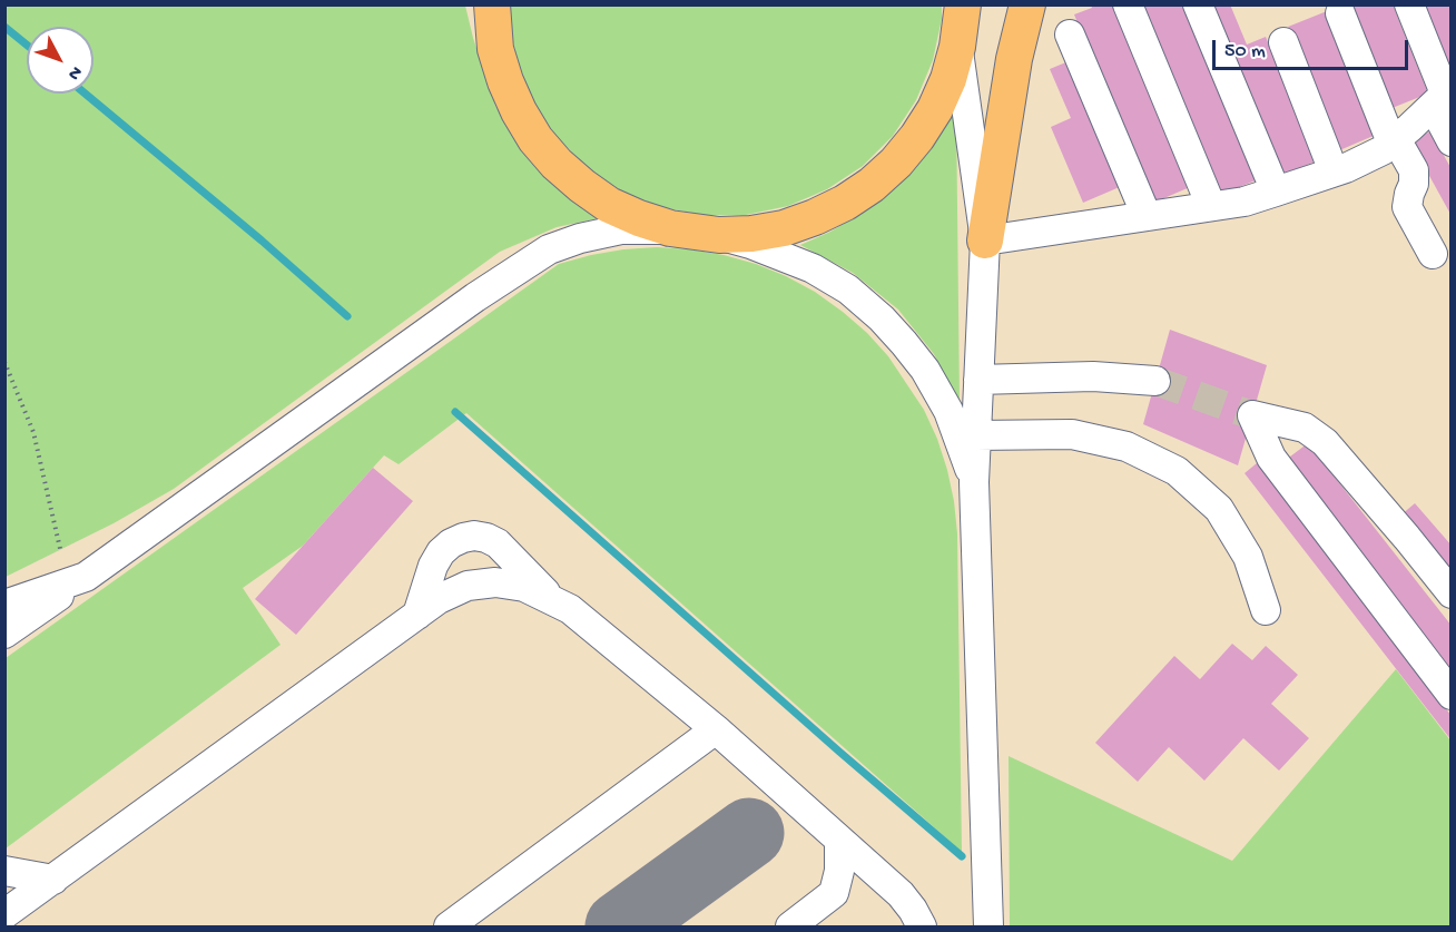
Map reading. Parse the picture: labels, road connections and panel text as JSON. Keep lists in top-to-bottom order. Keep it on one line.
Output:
{"scale_bar":"50 m","north":"bottom right"}
